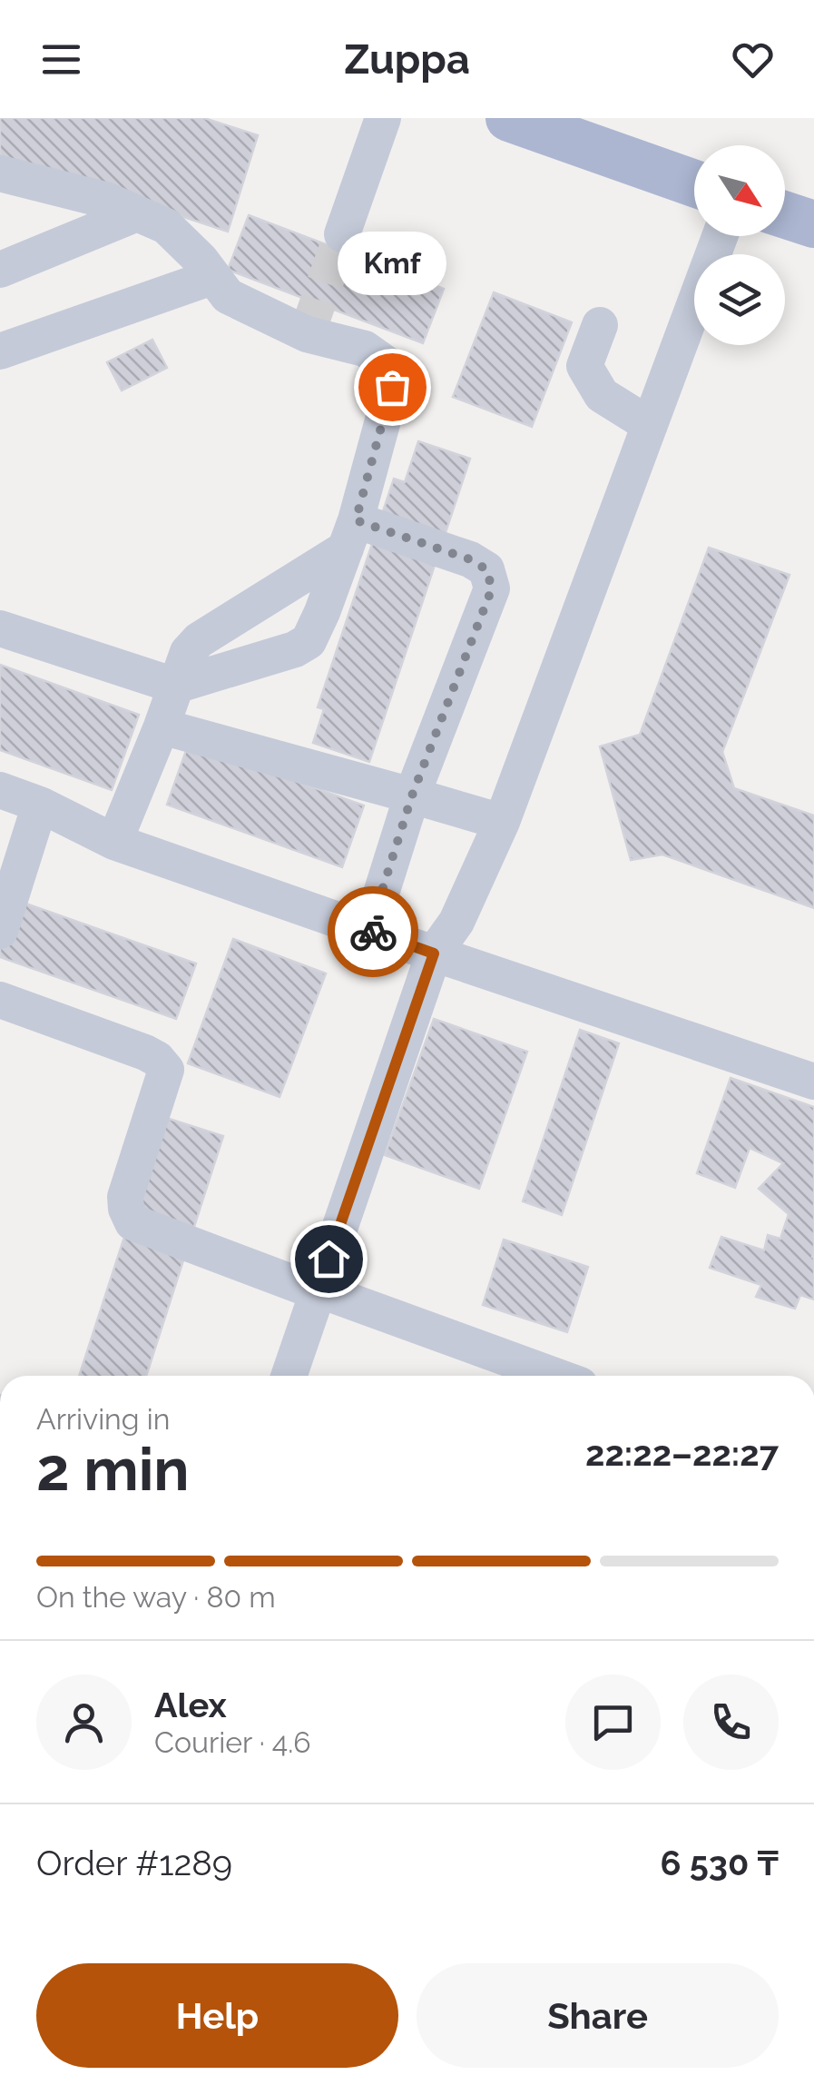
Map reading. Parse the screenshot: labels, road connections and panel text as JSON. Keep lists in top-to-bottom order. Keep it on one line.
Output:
{"places":["Kmf"],"north":"bottom right","page":{"header":"Zuppa","bubble":"Kmf","heading":["2 min","Arriving in","22:22–22:27"],"panel":["Alex","Courier · 4.6","Order #1289","6 530 ₸"],"bar":"On the way · 80 m","buttons":["Help","Share"]}}
